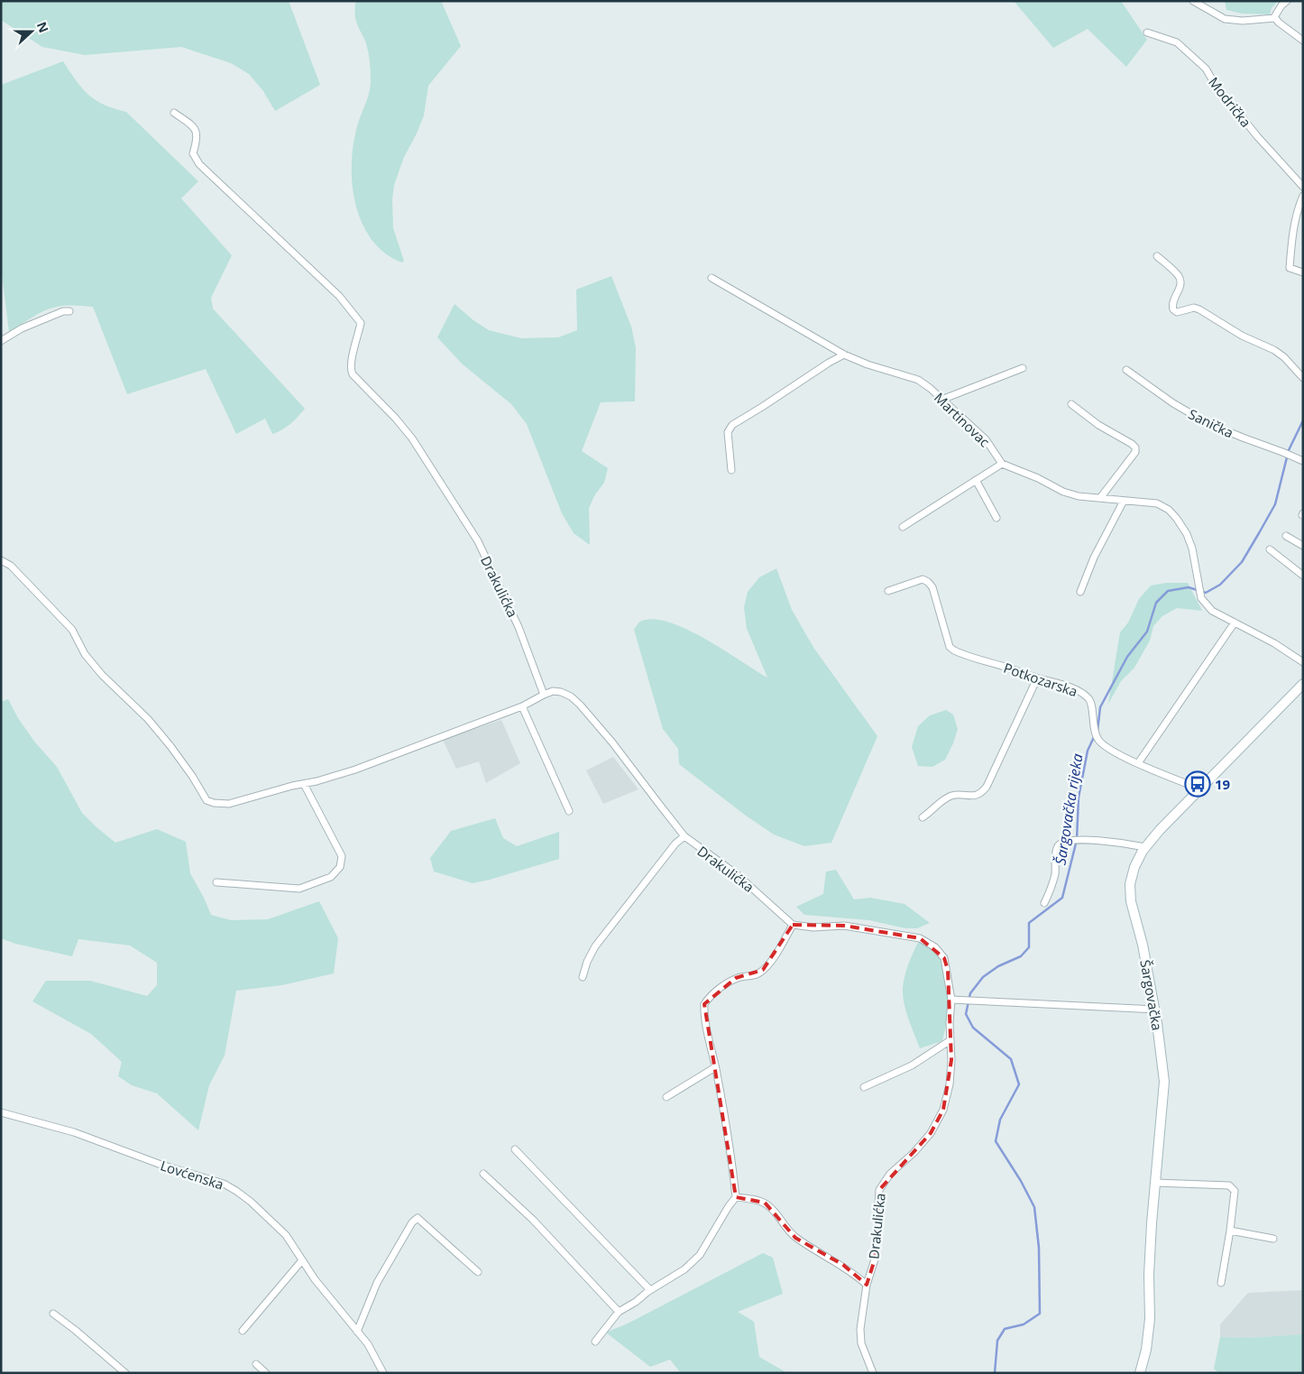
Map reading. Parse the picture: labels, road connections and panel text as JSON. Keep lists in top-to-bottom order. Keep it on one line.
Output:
{"streets":{"street":["Modrička","Martinovac","Sanička","Drakulićka","Potkozarska","Šargovačka","Lovćenska"]},"crossings":[["Potkozarska","Šargovačka"]],"water":["Šargovačka rijeka"],"places":{"bus stop":["19"]},"north":"right"}
